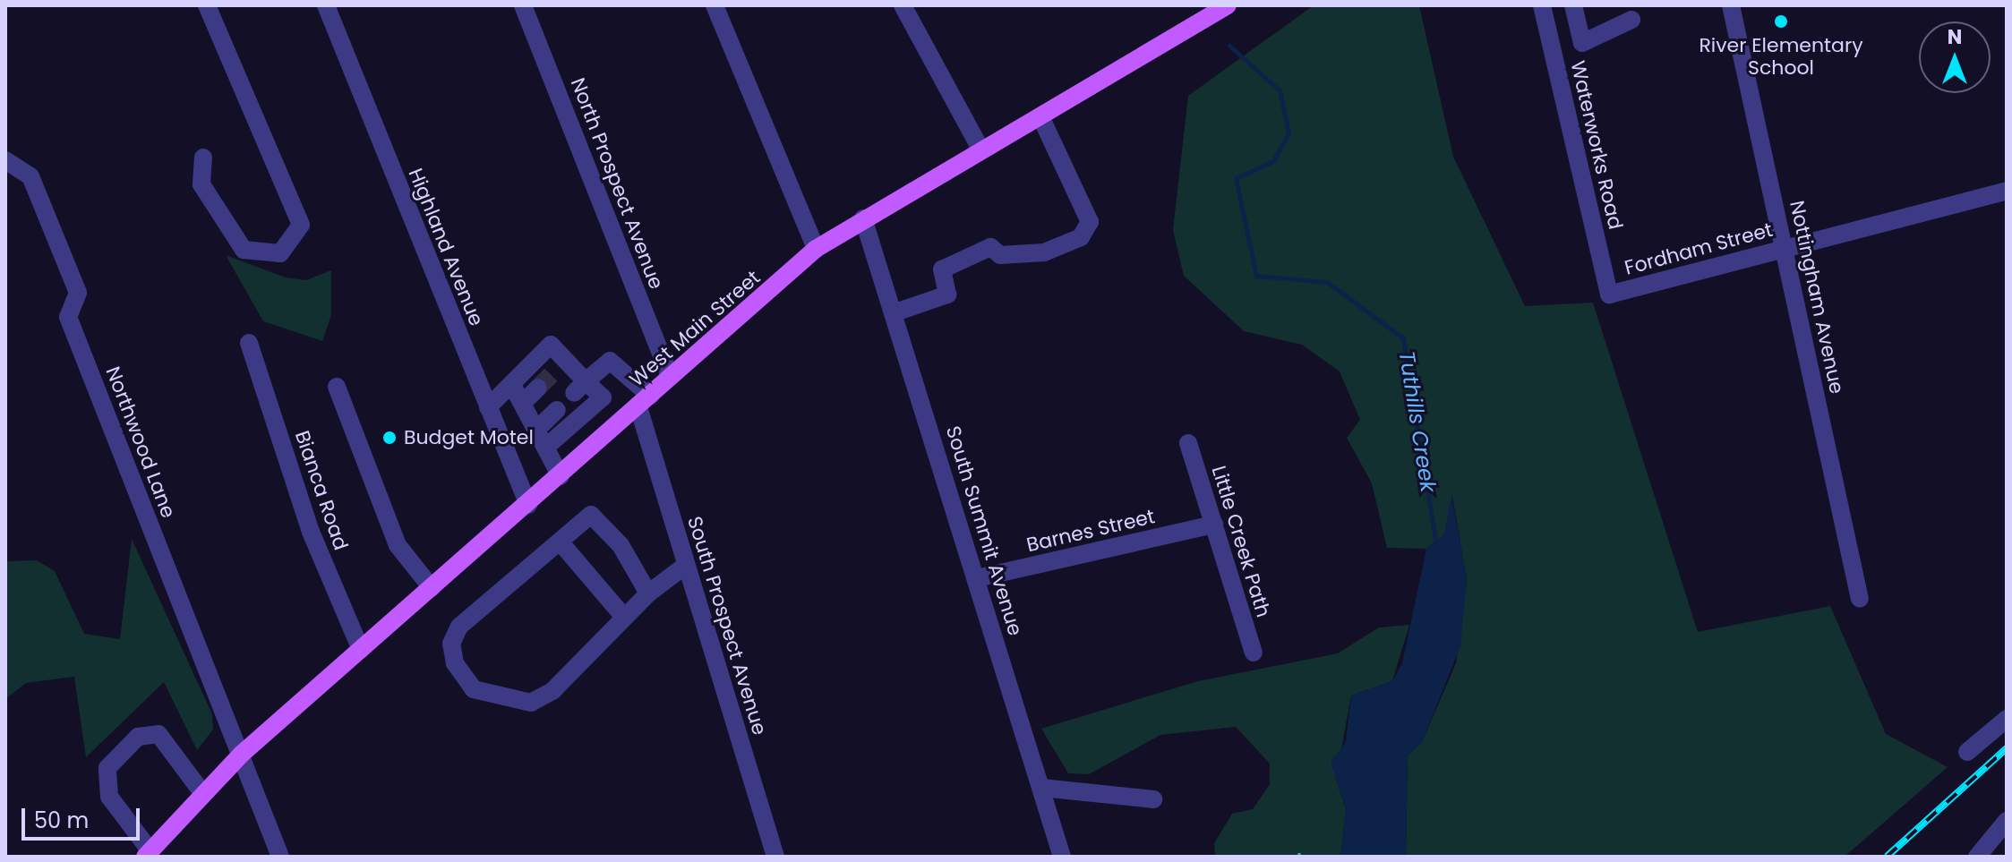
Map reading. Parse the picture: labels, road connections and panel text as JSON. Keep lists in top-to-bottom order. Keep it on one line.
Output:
{"streets":{"main road":["West Main Street"],"street":["Waterworks Road","North Prospect Avenue","Highland Avenue","Fordham Street","Nottingham Avenue","Northwood Lane","Bianca Road","South Summit Avenue","Barnes Street","Little Creek Path","South Prospect Avenue"]},"crossings":[["Waterworks Road","Fordham Street"],["North Prospect Avenue","West Main Street"],["Highland Avenue","West Main Street"],["Fordham Street","Nottingham Avenue"],["West Main Street","Northwood Lane"],["West Main Street","Bianca Road"],["West Main Street","South Summit Avenue"],["West Main Street","South Prospect Avenue"],["South Summit Avenue","Barnes Street"],["Barnes Street","Little Creek Path"]],"water":["Tuthills Creek"],"places":["River Elementary School","Budget Motel"],"scale_bar":"50 m","north":"top"}
